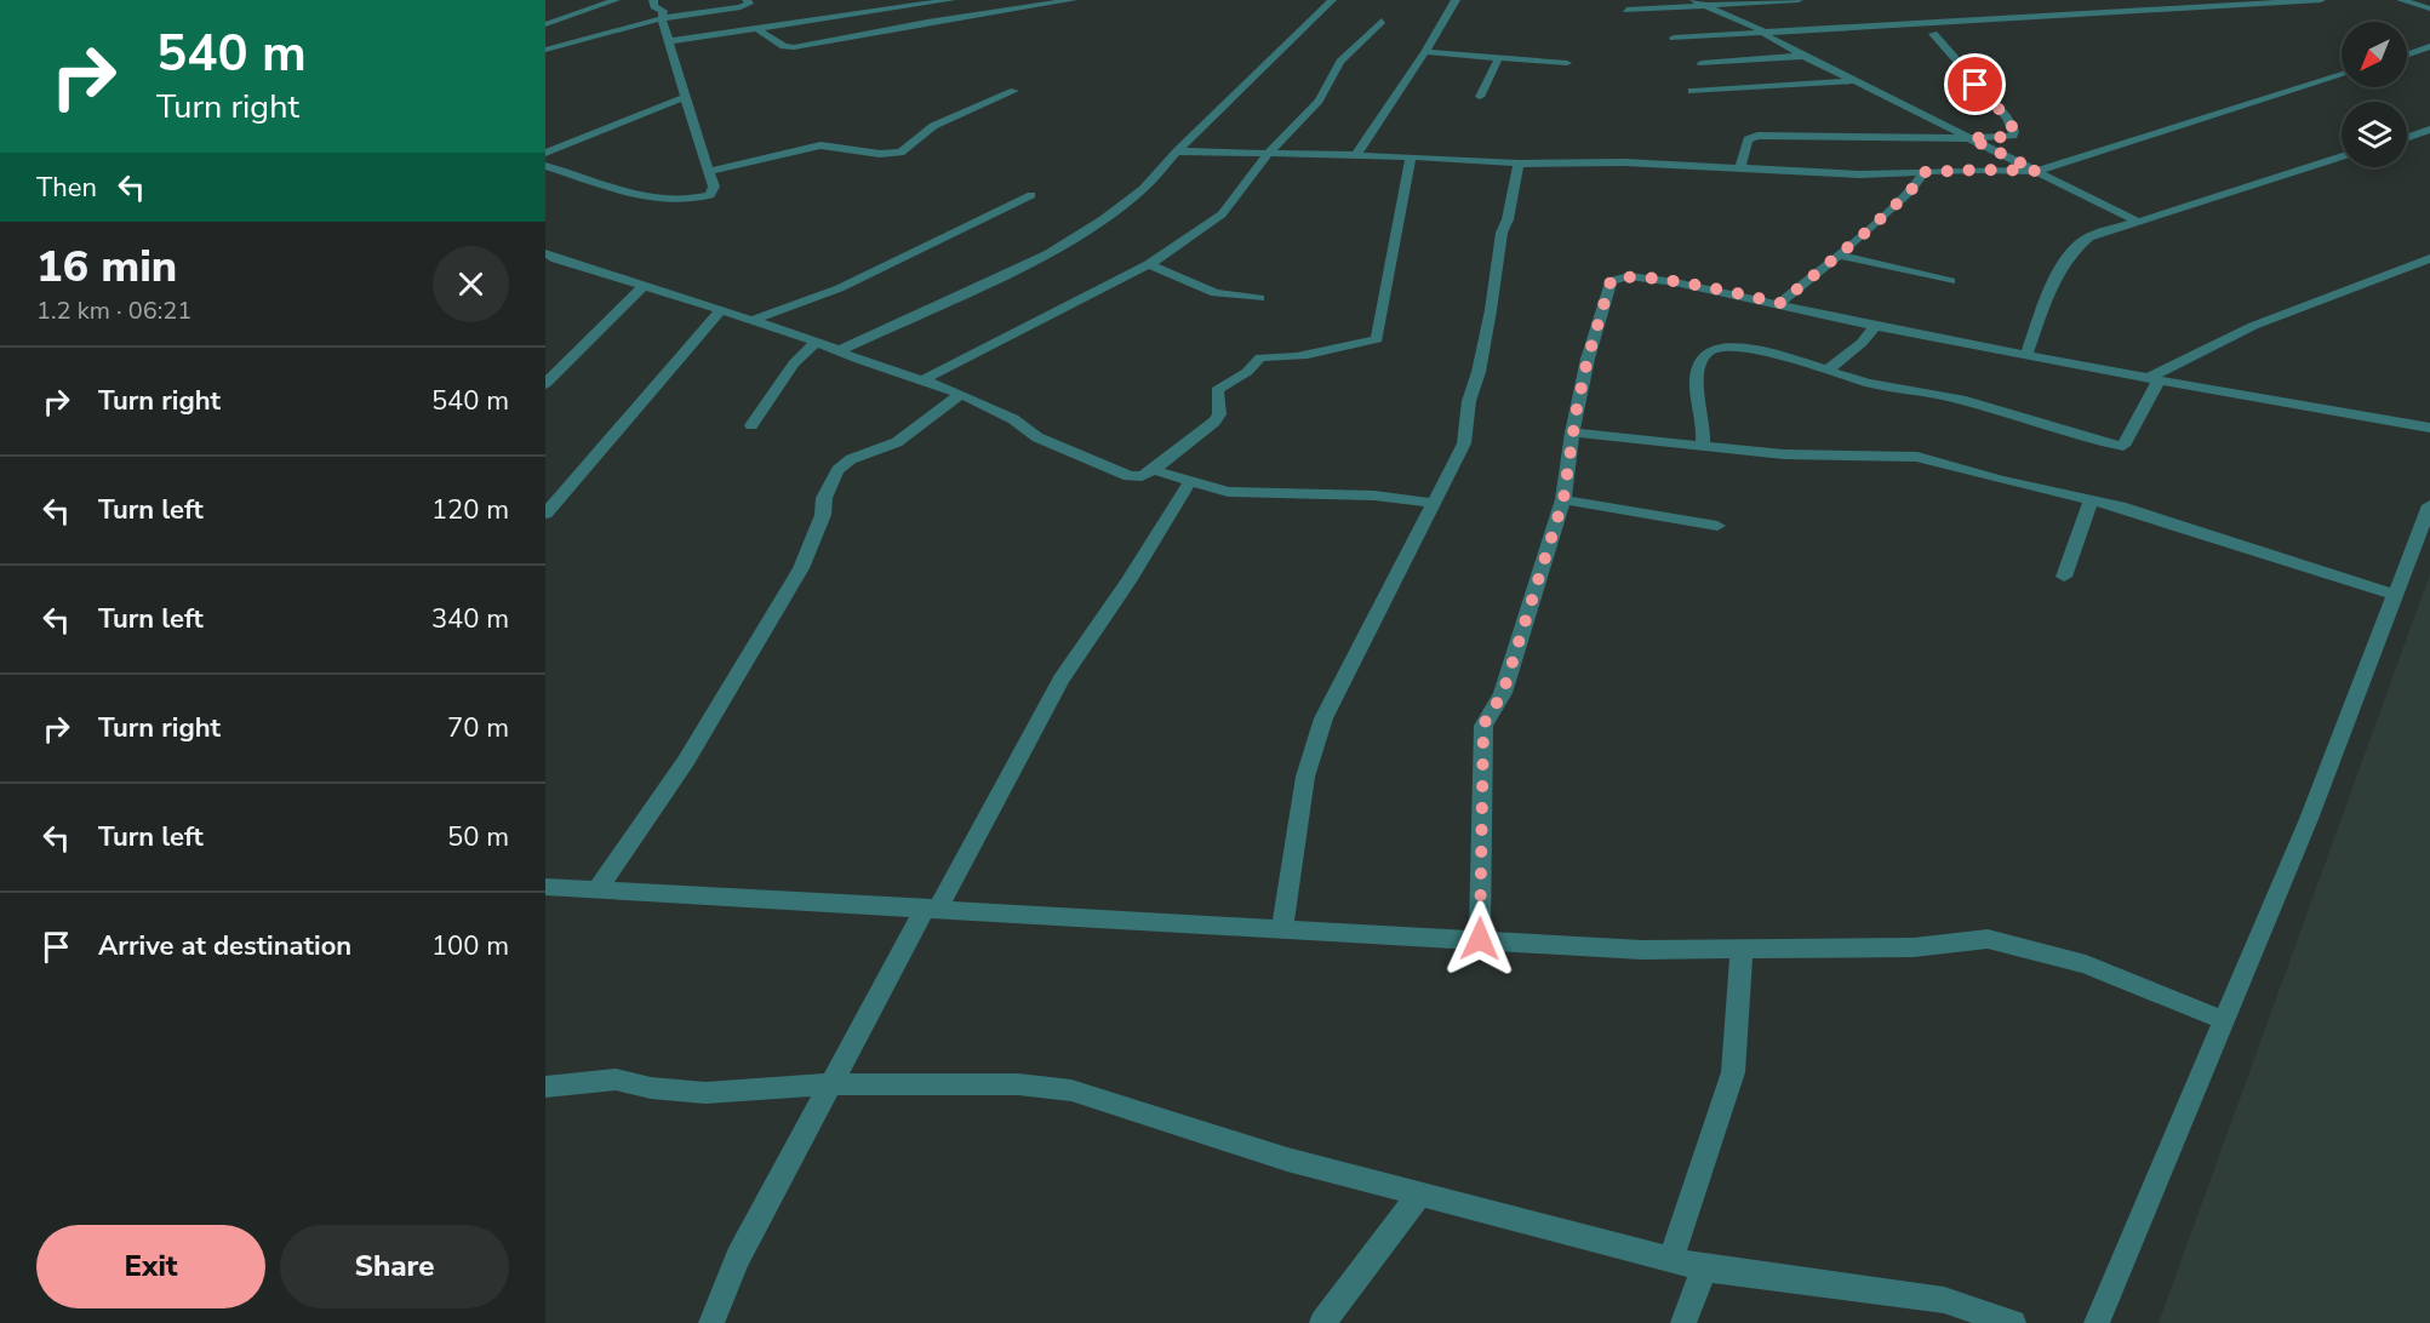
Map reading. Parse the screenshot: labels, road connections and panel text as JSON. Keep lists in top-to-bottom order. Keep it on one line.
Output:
{"north":"bottom left","page":{"turn":["540 m","Turn right"],"then":"Then","heading":["16 min","1.2 km · 06:21"],"list":[{"name":"Turn right","value":"540 m"},{"name":"Turn left","value":"120 m"},{"name":"Turn left","value":"340 m"},{"name":"Turn right","value":"70 m"},{"name":"Turn left","value":"50 m"},{"name":"Arrive at destination","value":"100 m"}],"buttons":["Exit","Share"]}}
